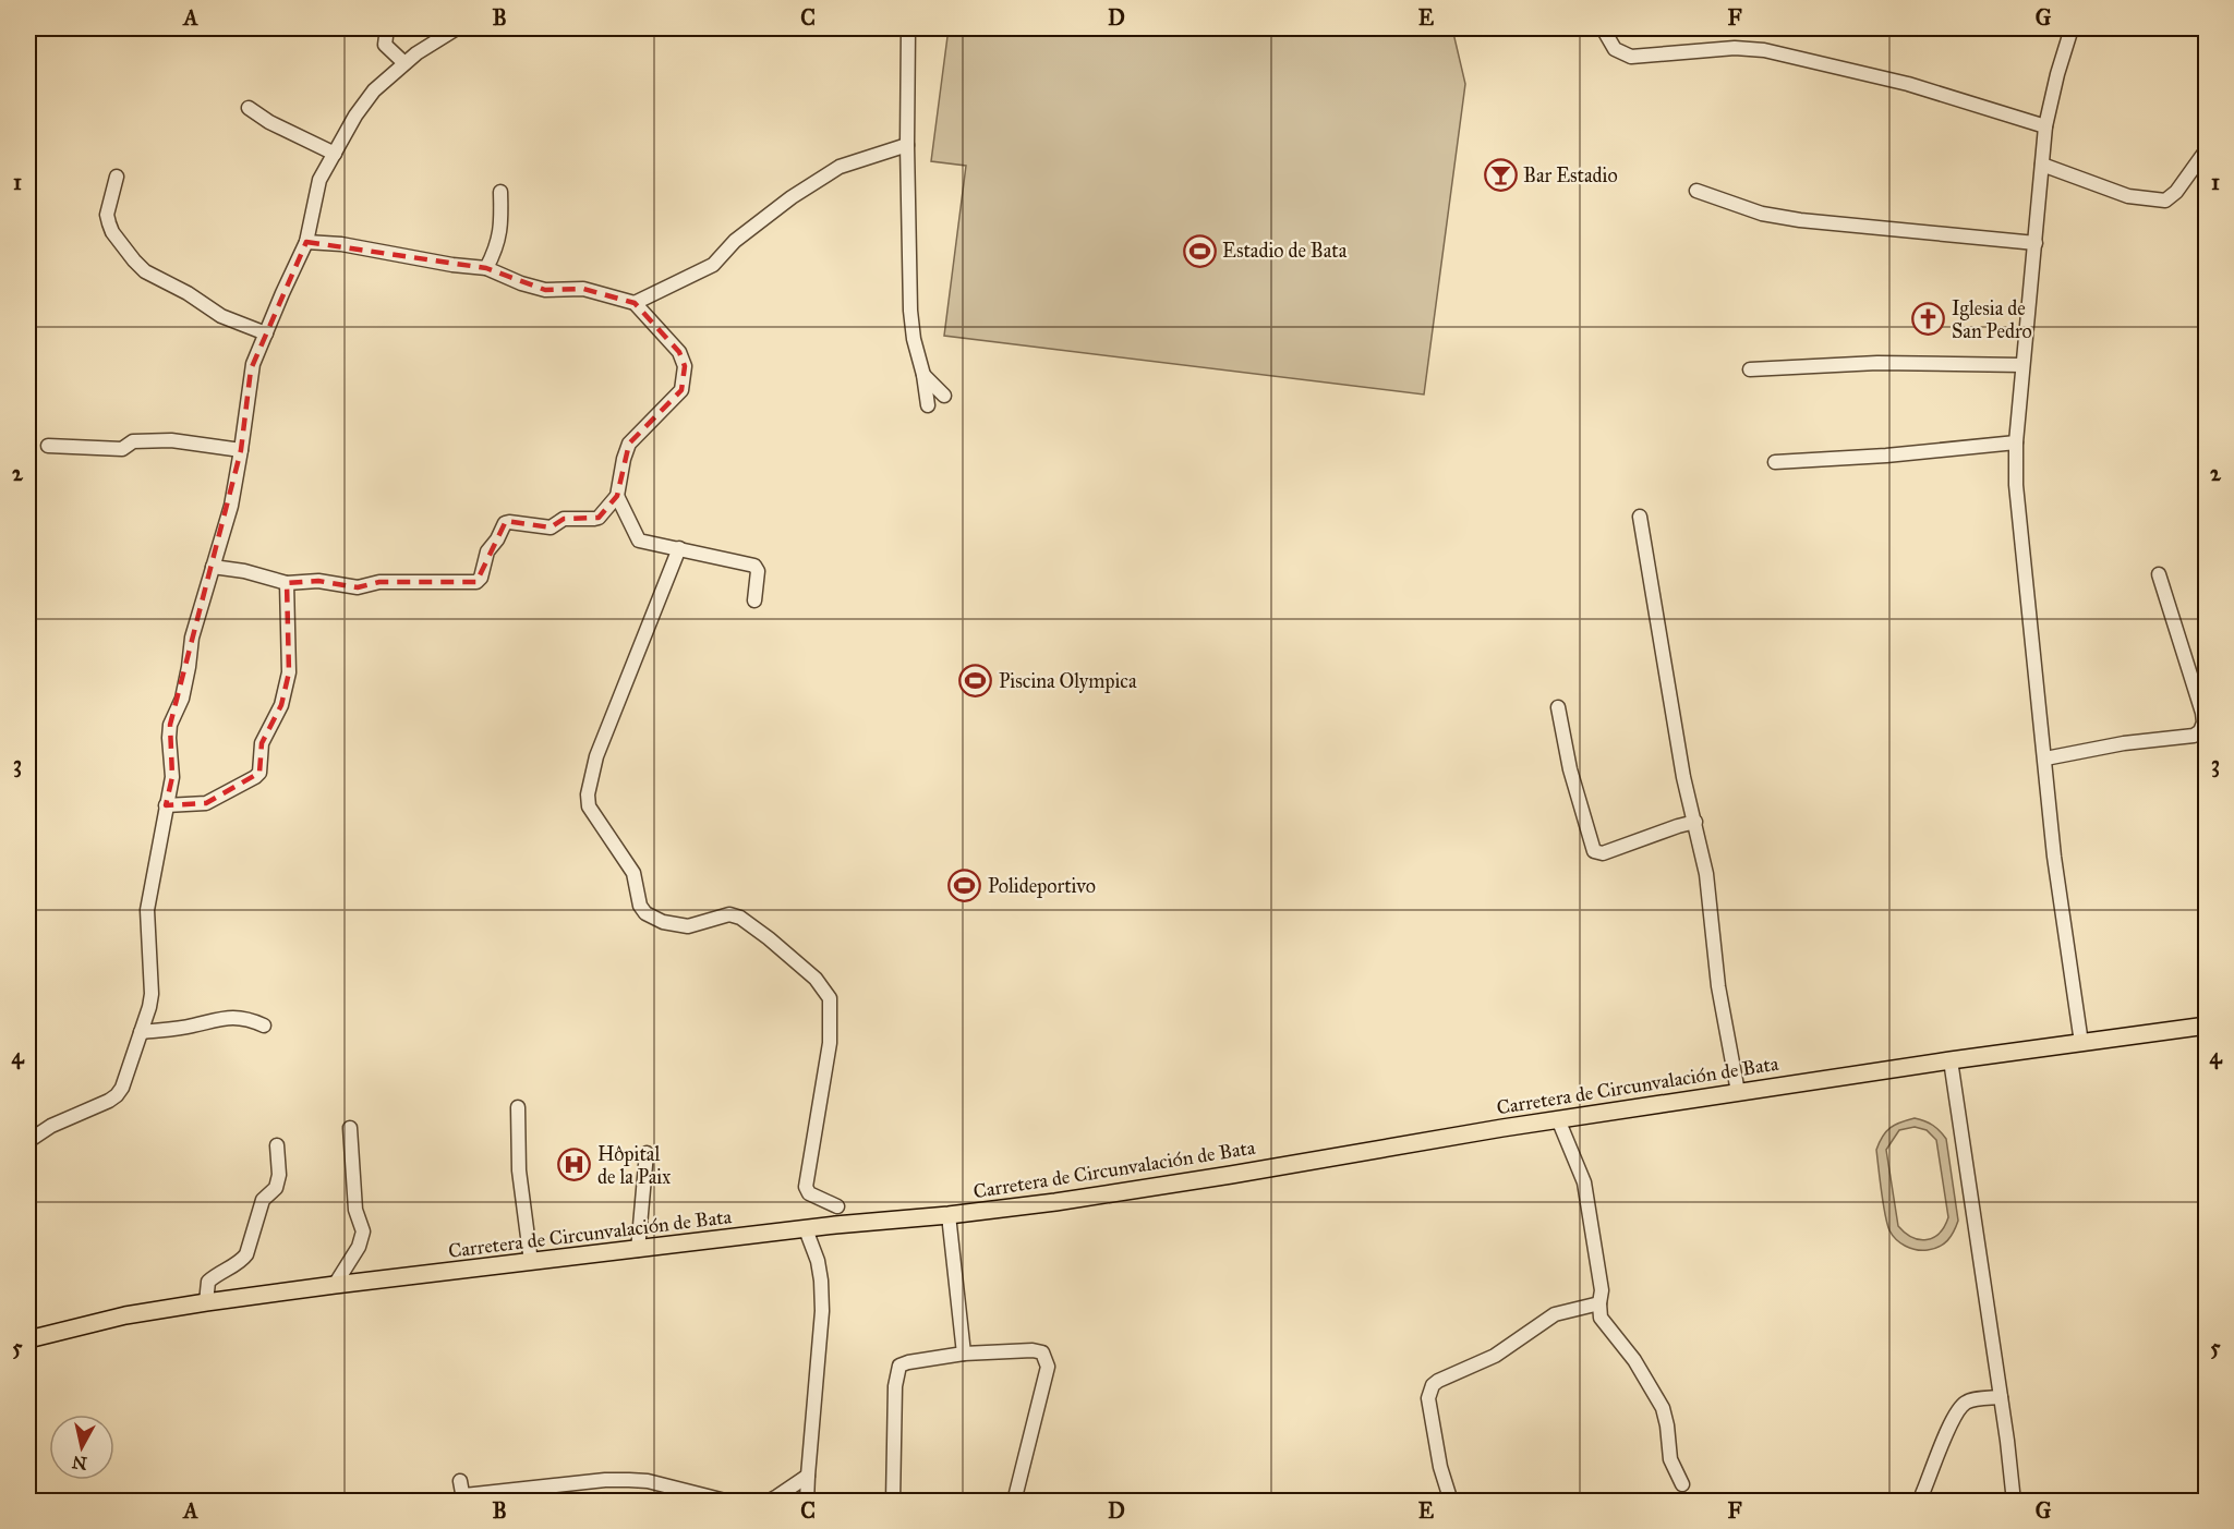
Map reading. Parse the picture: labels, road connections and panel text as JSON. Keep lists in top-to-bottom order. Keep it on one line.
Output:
{"streets":{"main road":["Carretera de Circunvalación de Bata"]},"places":{"bar":["Bar Estadio"],"sports":["Estadio de Bata","Piscina Olympica","Polideportivo"],"church":["Iglesia de San Pedro"],"hospital":["Hôpital de la Paix"]},"north":"bottom","grid":{"columns":["A","B","C","D","E","F","G"],"rows":["1","2","3","4","5"]}}
